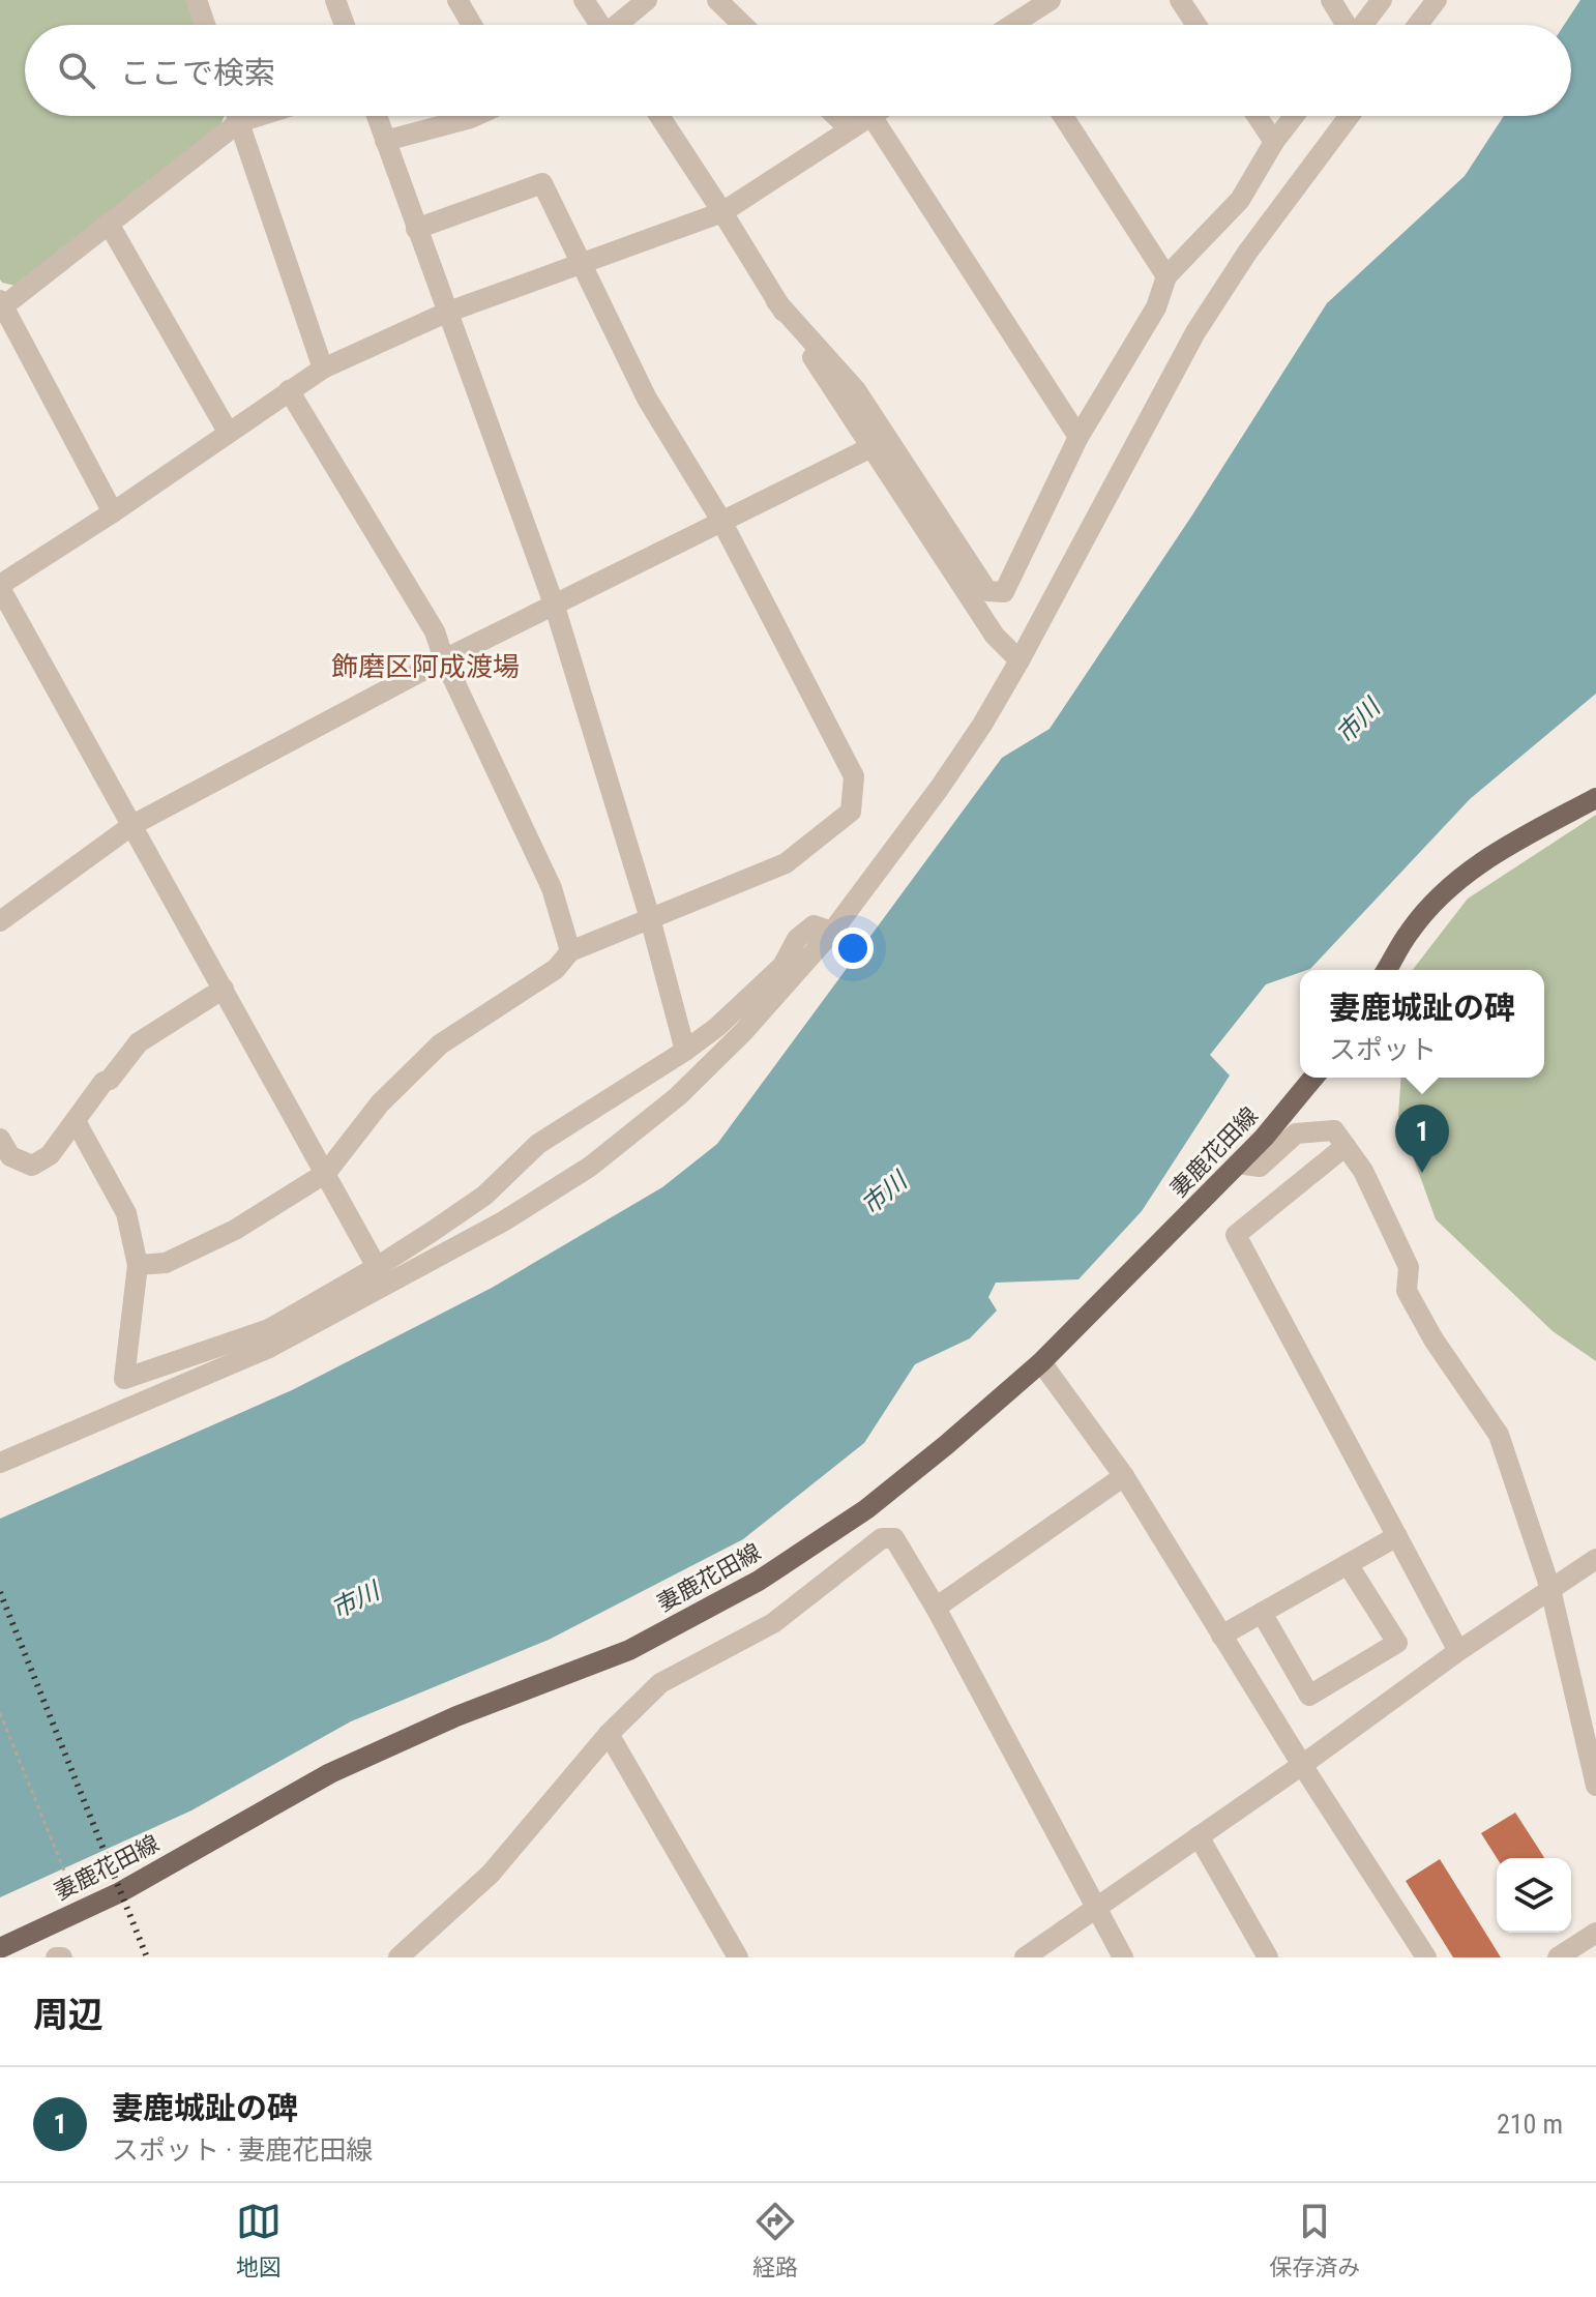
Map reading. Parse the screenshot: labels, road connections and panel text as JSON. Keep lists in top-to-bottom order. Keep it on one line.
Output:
{"streets":{"main road":["妻鹿花田線"]},"districts":["飾磨区阿成渡場"],"water":["市川"],"page":{"search":"ここで検索","popup":["妻鹿城趾の碑","スポット"],"pins":"1","heading":"周辺","list":[{"mark":"1","name":"妻鹿城趾の碑","note":"スポット · 妻鹿花田線","value":"210 m"}],"nav":["地図","経路","保存済み"]}}
